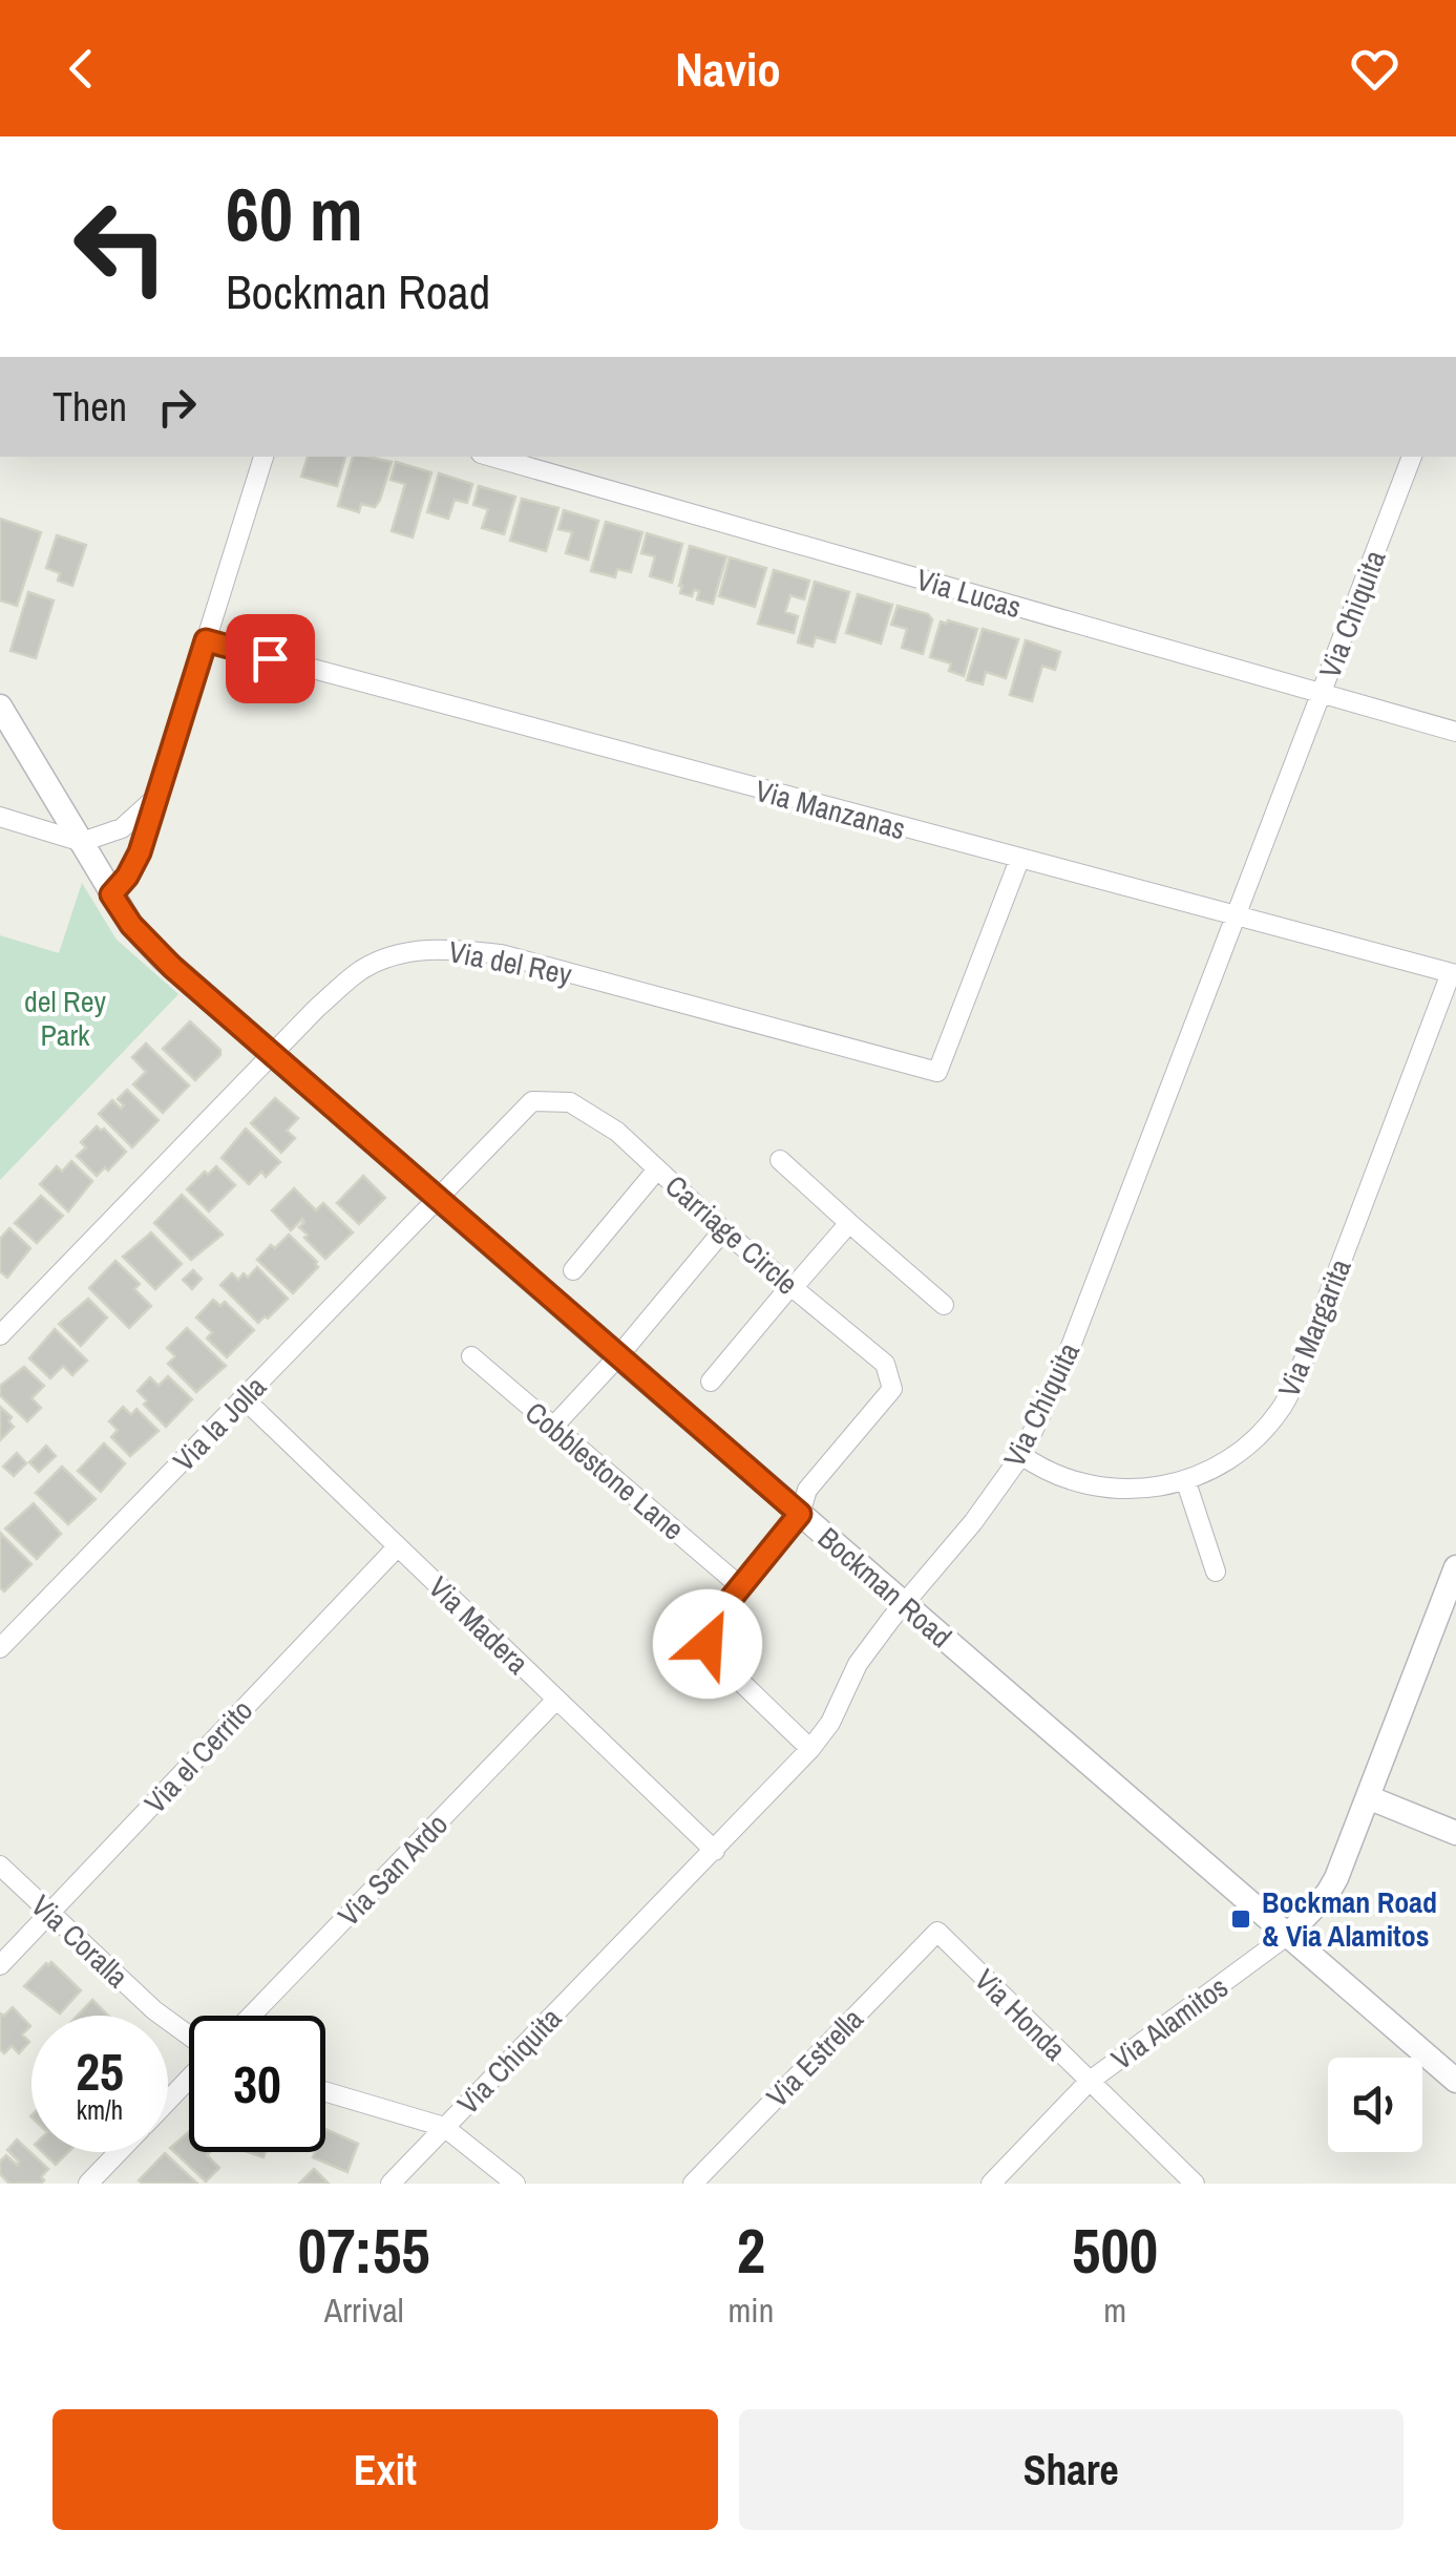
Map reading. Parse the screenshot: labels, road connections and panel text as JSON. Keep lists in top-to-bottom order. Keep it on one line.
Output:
{"streets":{"street":["Via Lucas","Via Chiquita","Via Manzanas","Via del Rey","Carriage Circle","Via Margarita","Via la Jolla","Cobblestone Lane","Bockman Road","Via Madera","Via el Cerrito","Via San Ardo","Via Coralla","Via Honda","Via Alamitos","Via Estrella"]},"crossings":[["Via Lucas","Via Chiquita"],["Via Chiquita","Via Manzanas"],["Via Chiquita","Via Margarita"],["Via Chiquita","Bockman Road"],["Via Chiquita","Via Madera"],["Via Manzanas","Via del Rey"],["Via Manzanas","Via Margarita"],["Via del Rey","Bockman Road"],["Carriage Circle","Via la Jolla"],["Carriage Circle","Bockman Road"],["Via la Jolla","Bockman Road"],["Via la Jolla","Via Madera"],["Bockman Road","Via Alamitos"],["Via Madera","Via el Cerrito"],["Via Madera","Via San Ardo"],["Via el Cerrito","Via Coralla"],["Via Honda","Via Alamitos"],["Via Honda","Via Estrella"]],"parks":["del Rey Park"],"places":{"transit":["Bockman Road & Via Alamitos"]},"page":{"header":"Navio","turn":["60 m","Bockman Road"],"then":"Then","speed":"25 km/h","limit":"30","eta":["07:55","Arrival","2","min","500","m"],"buttons":["Exit","Share"]}}
